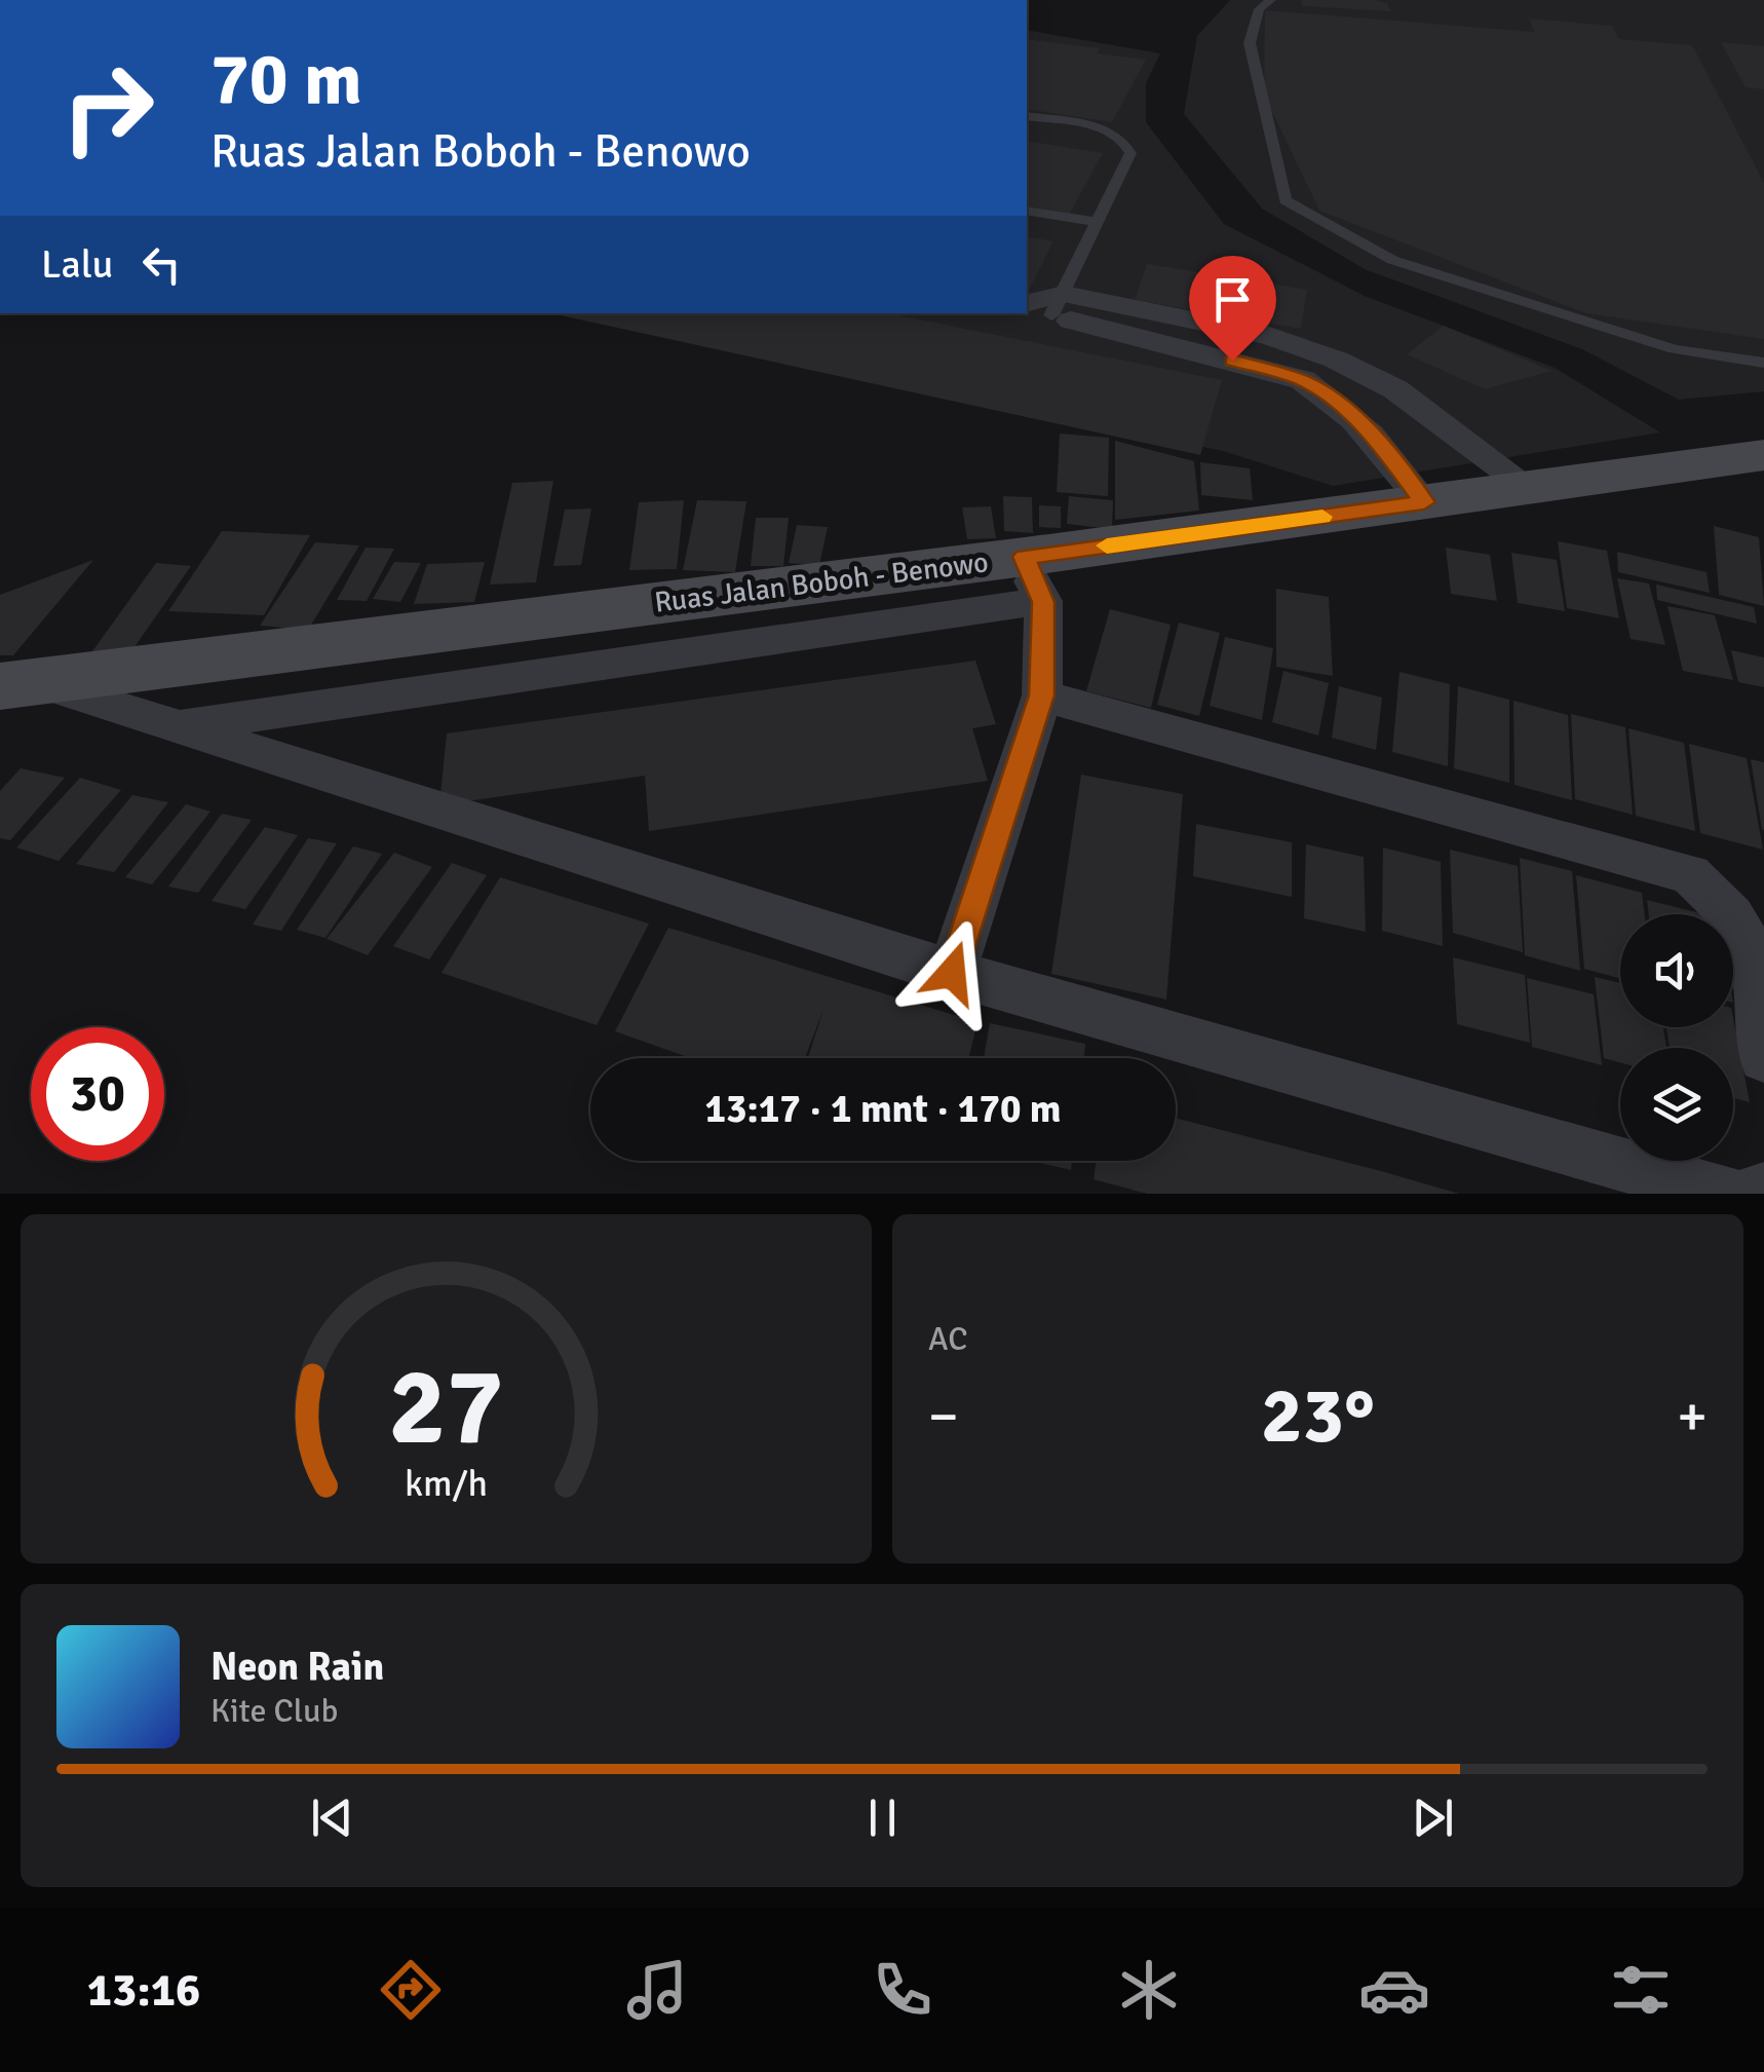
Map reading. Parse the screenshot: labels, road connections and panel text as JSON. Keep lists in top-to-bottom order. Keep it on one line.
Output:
{"streets":{"main road":["Ruas Jalan Boboh - Benowo"]},"page":{"turn":["70 m","Ruas Jalan Boboh - Benowo"],"then":"Lalu","limit":"30","trip":"13:17 · 1 mnt · 170 m","tile":"AC","heat":["−","23°","+"],"song":["Neon Rain","Kite Club"],"tabs":"13:16","gauge":["27","km/h"]}}
